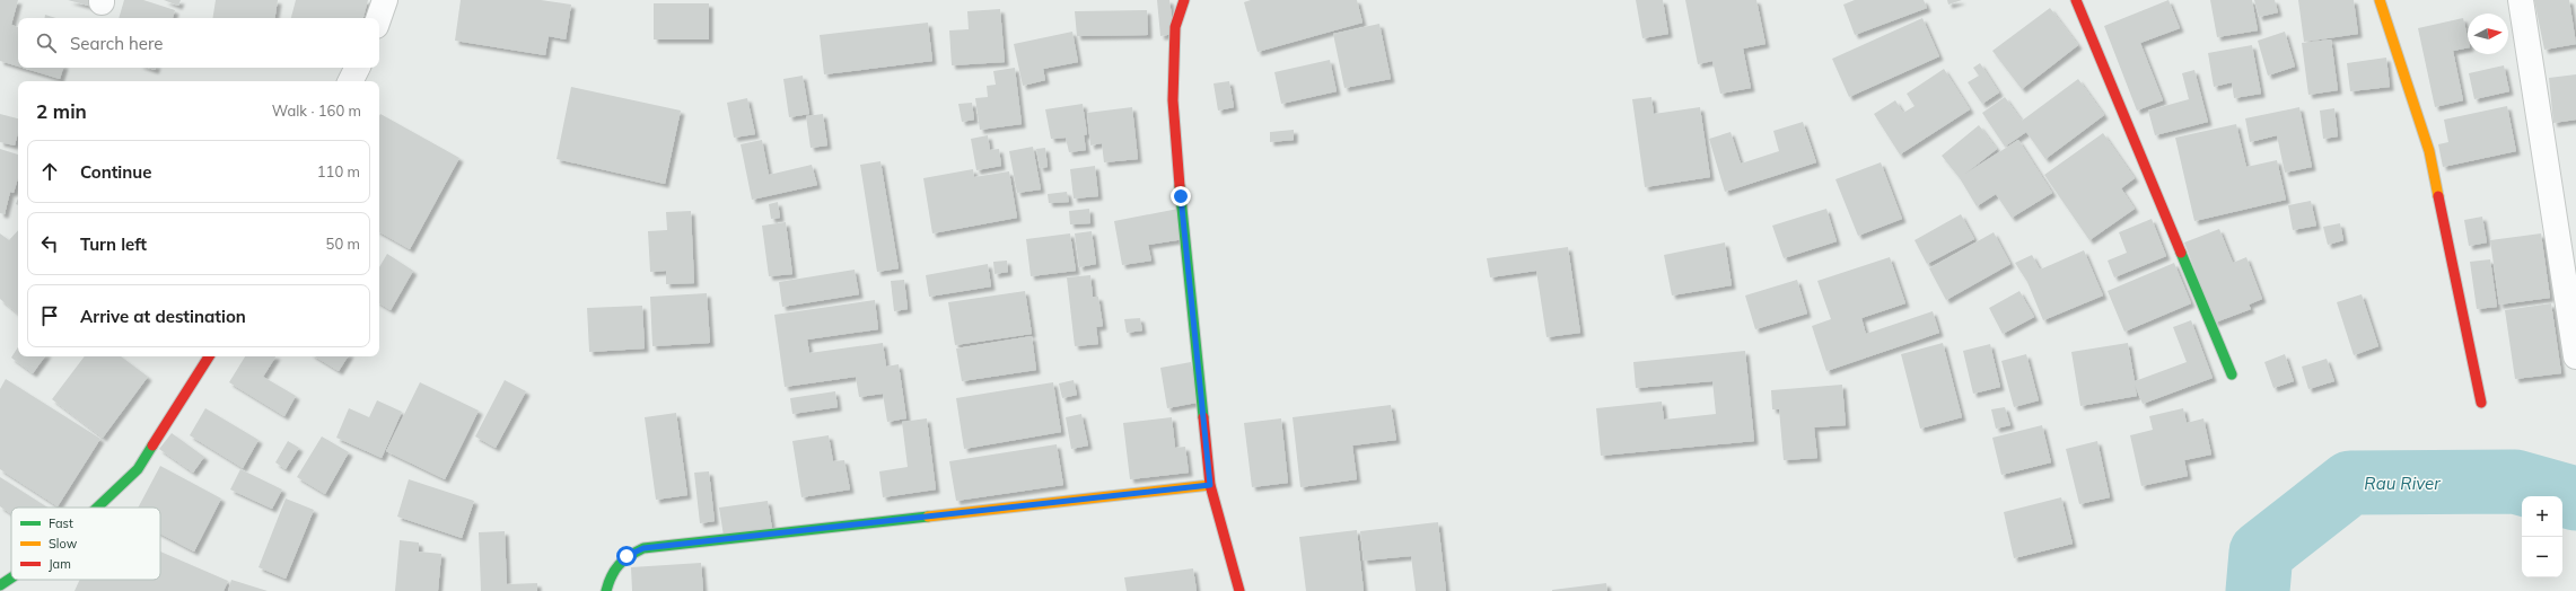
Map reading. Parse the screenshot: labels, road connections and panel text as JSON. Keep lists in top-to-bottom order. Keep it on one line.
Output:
{"water":["Rau River"],"legend":["Fast","Slow","Jam"],"north":"right","page":{"search":"Search here","heading":["2 min","Walk · 160 m"],"list":[["Continue","110 m"],["Turn left","50 m"],"Arrive at destination"],"map_buttons":["+","−"]}}
